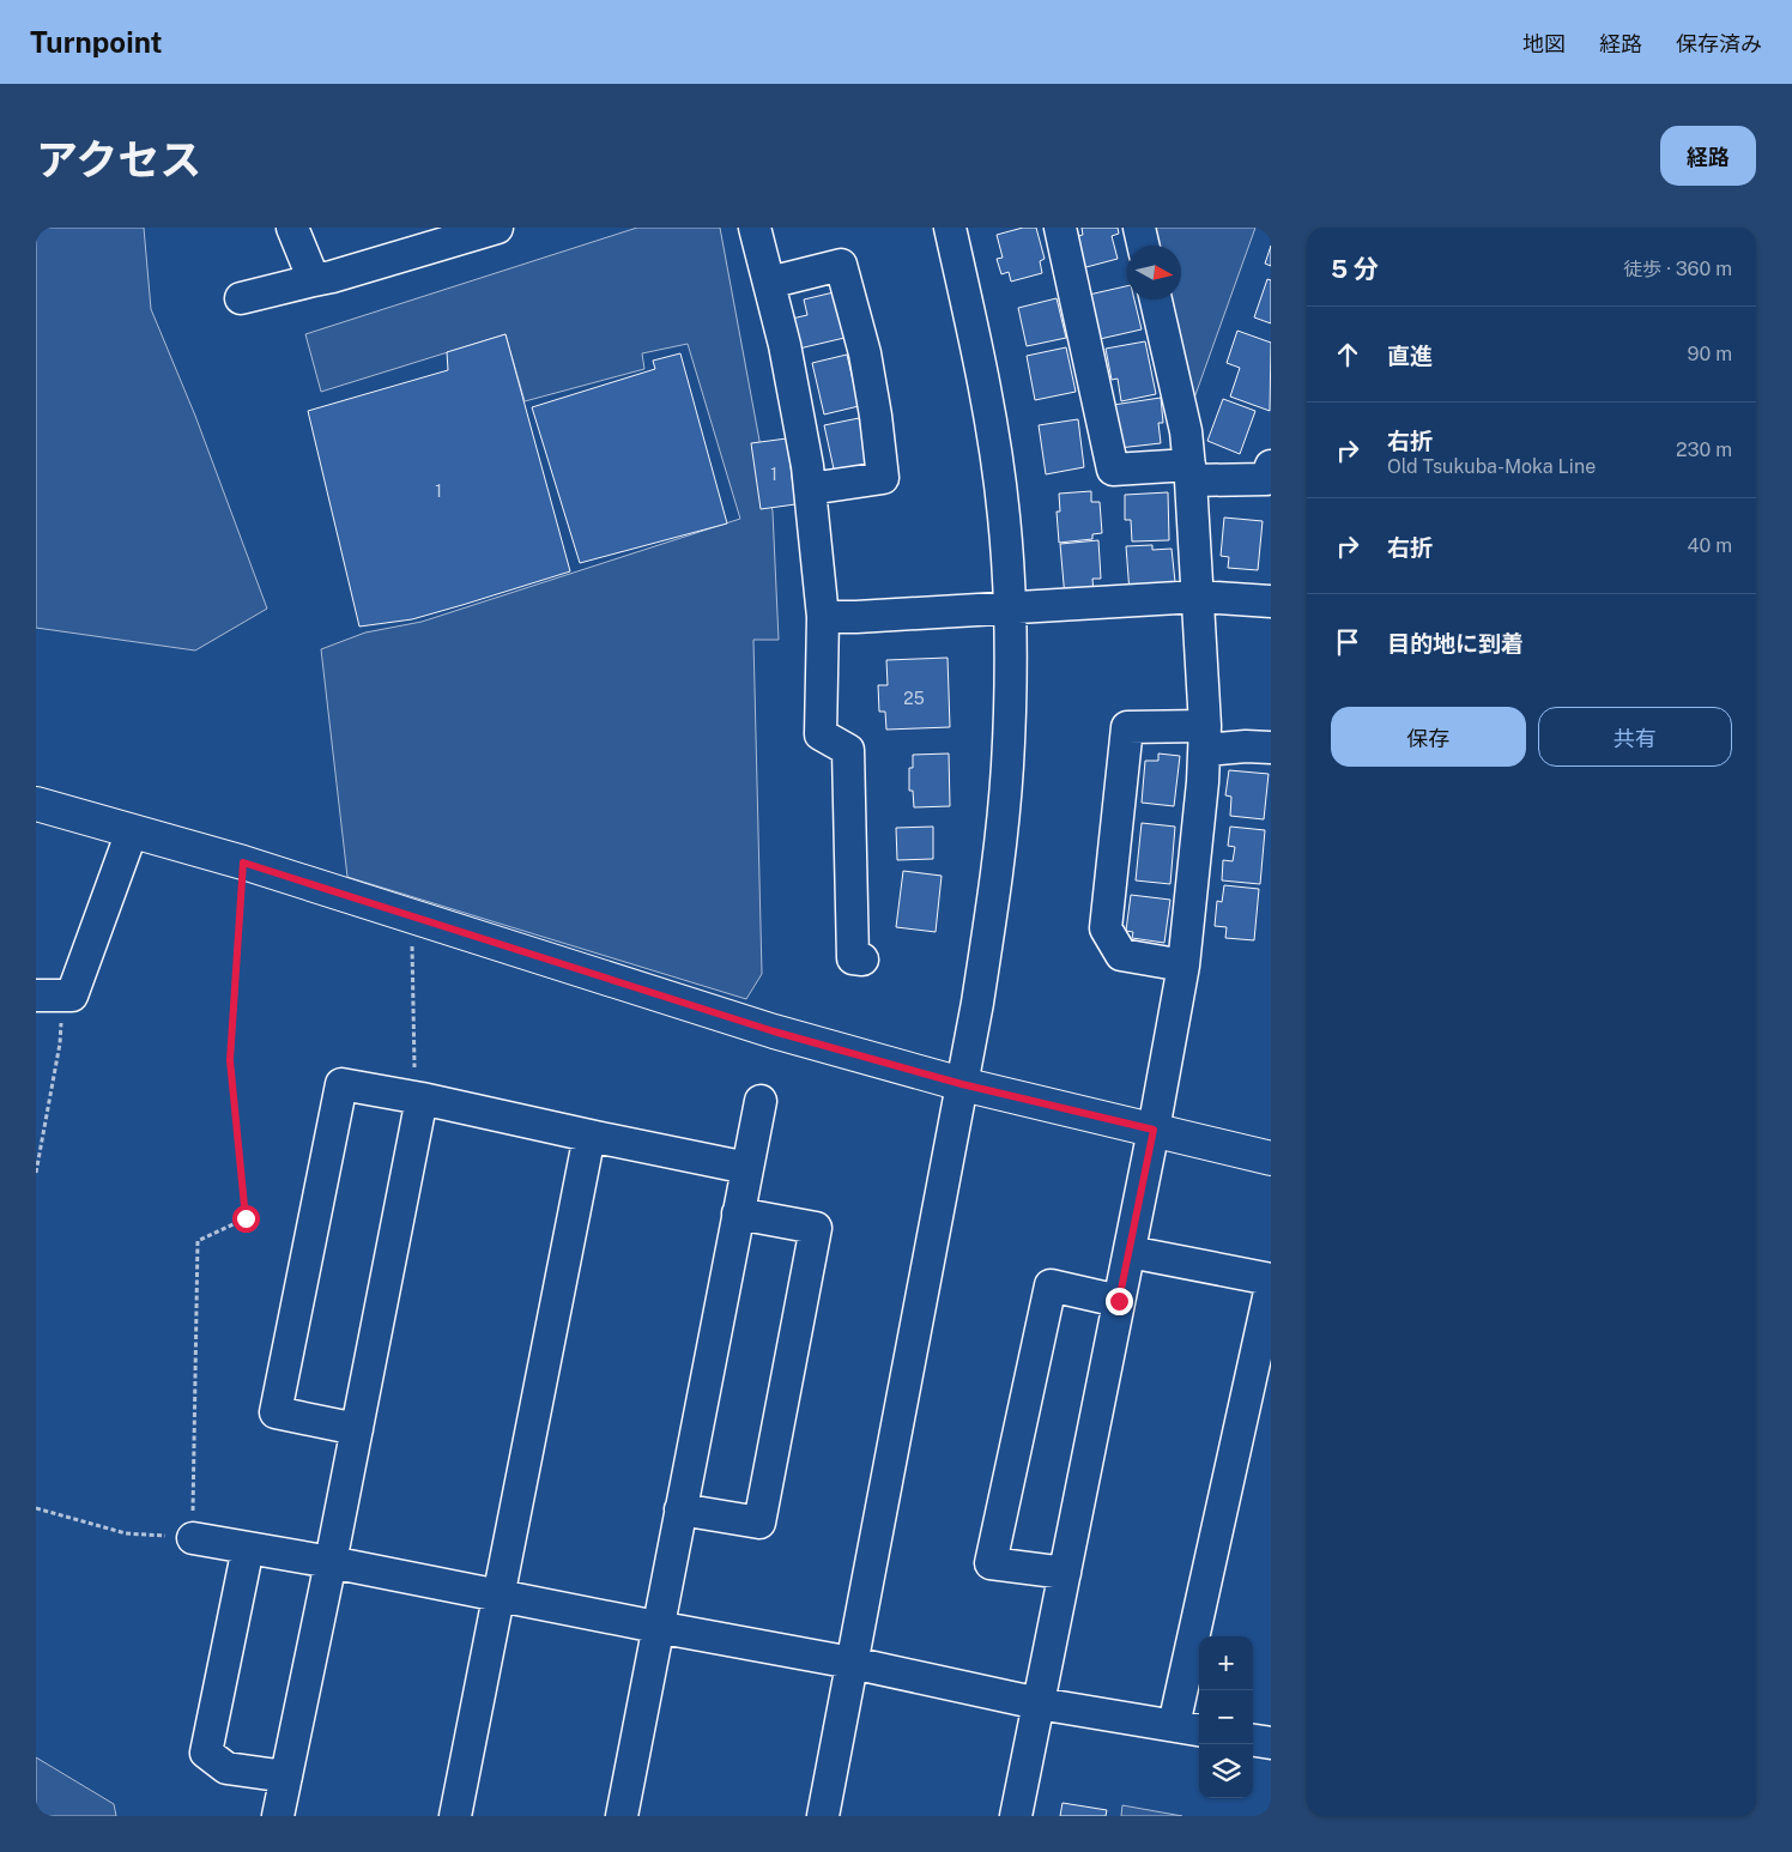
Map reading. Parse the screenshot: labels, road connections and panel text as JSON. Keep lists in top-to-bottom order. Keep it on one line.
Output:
{"house_numbers":["1","1","25"],"north":"right","page":{"header":"Turnpoint","nav":["地図","経路","保存済み"],"title":"アクセス","buttons":["経路",["保存","共有"]],"heading":["5 分","徒歩 · 360 m"],"list":[["直進","90 m"],["右折","Old Tsukuba-Moka Line","230 m"],["右折","40 m"],"目的地に到着"],"map_buttons":["+","−"]}}
